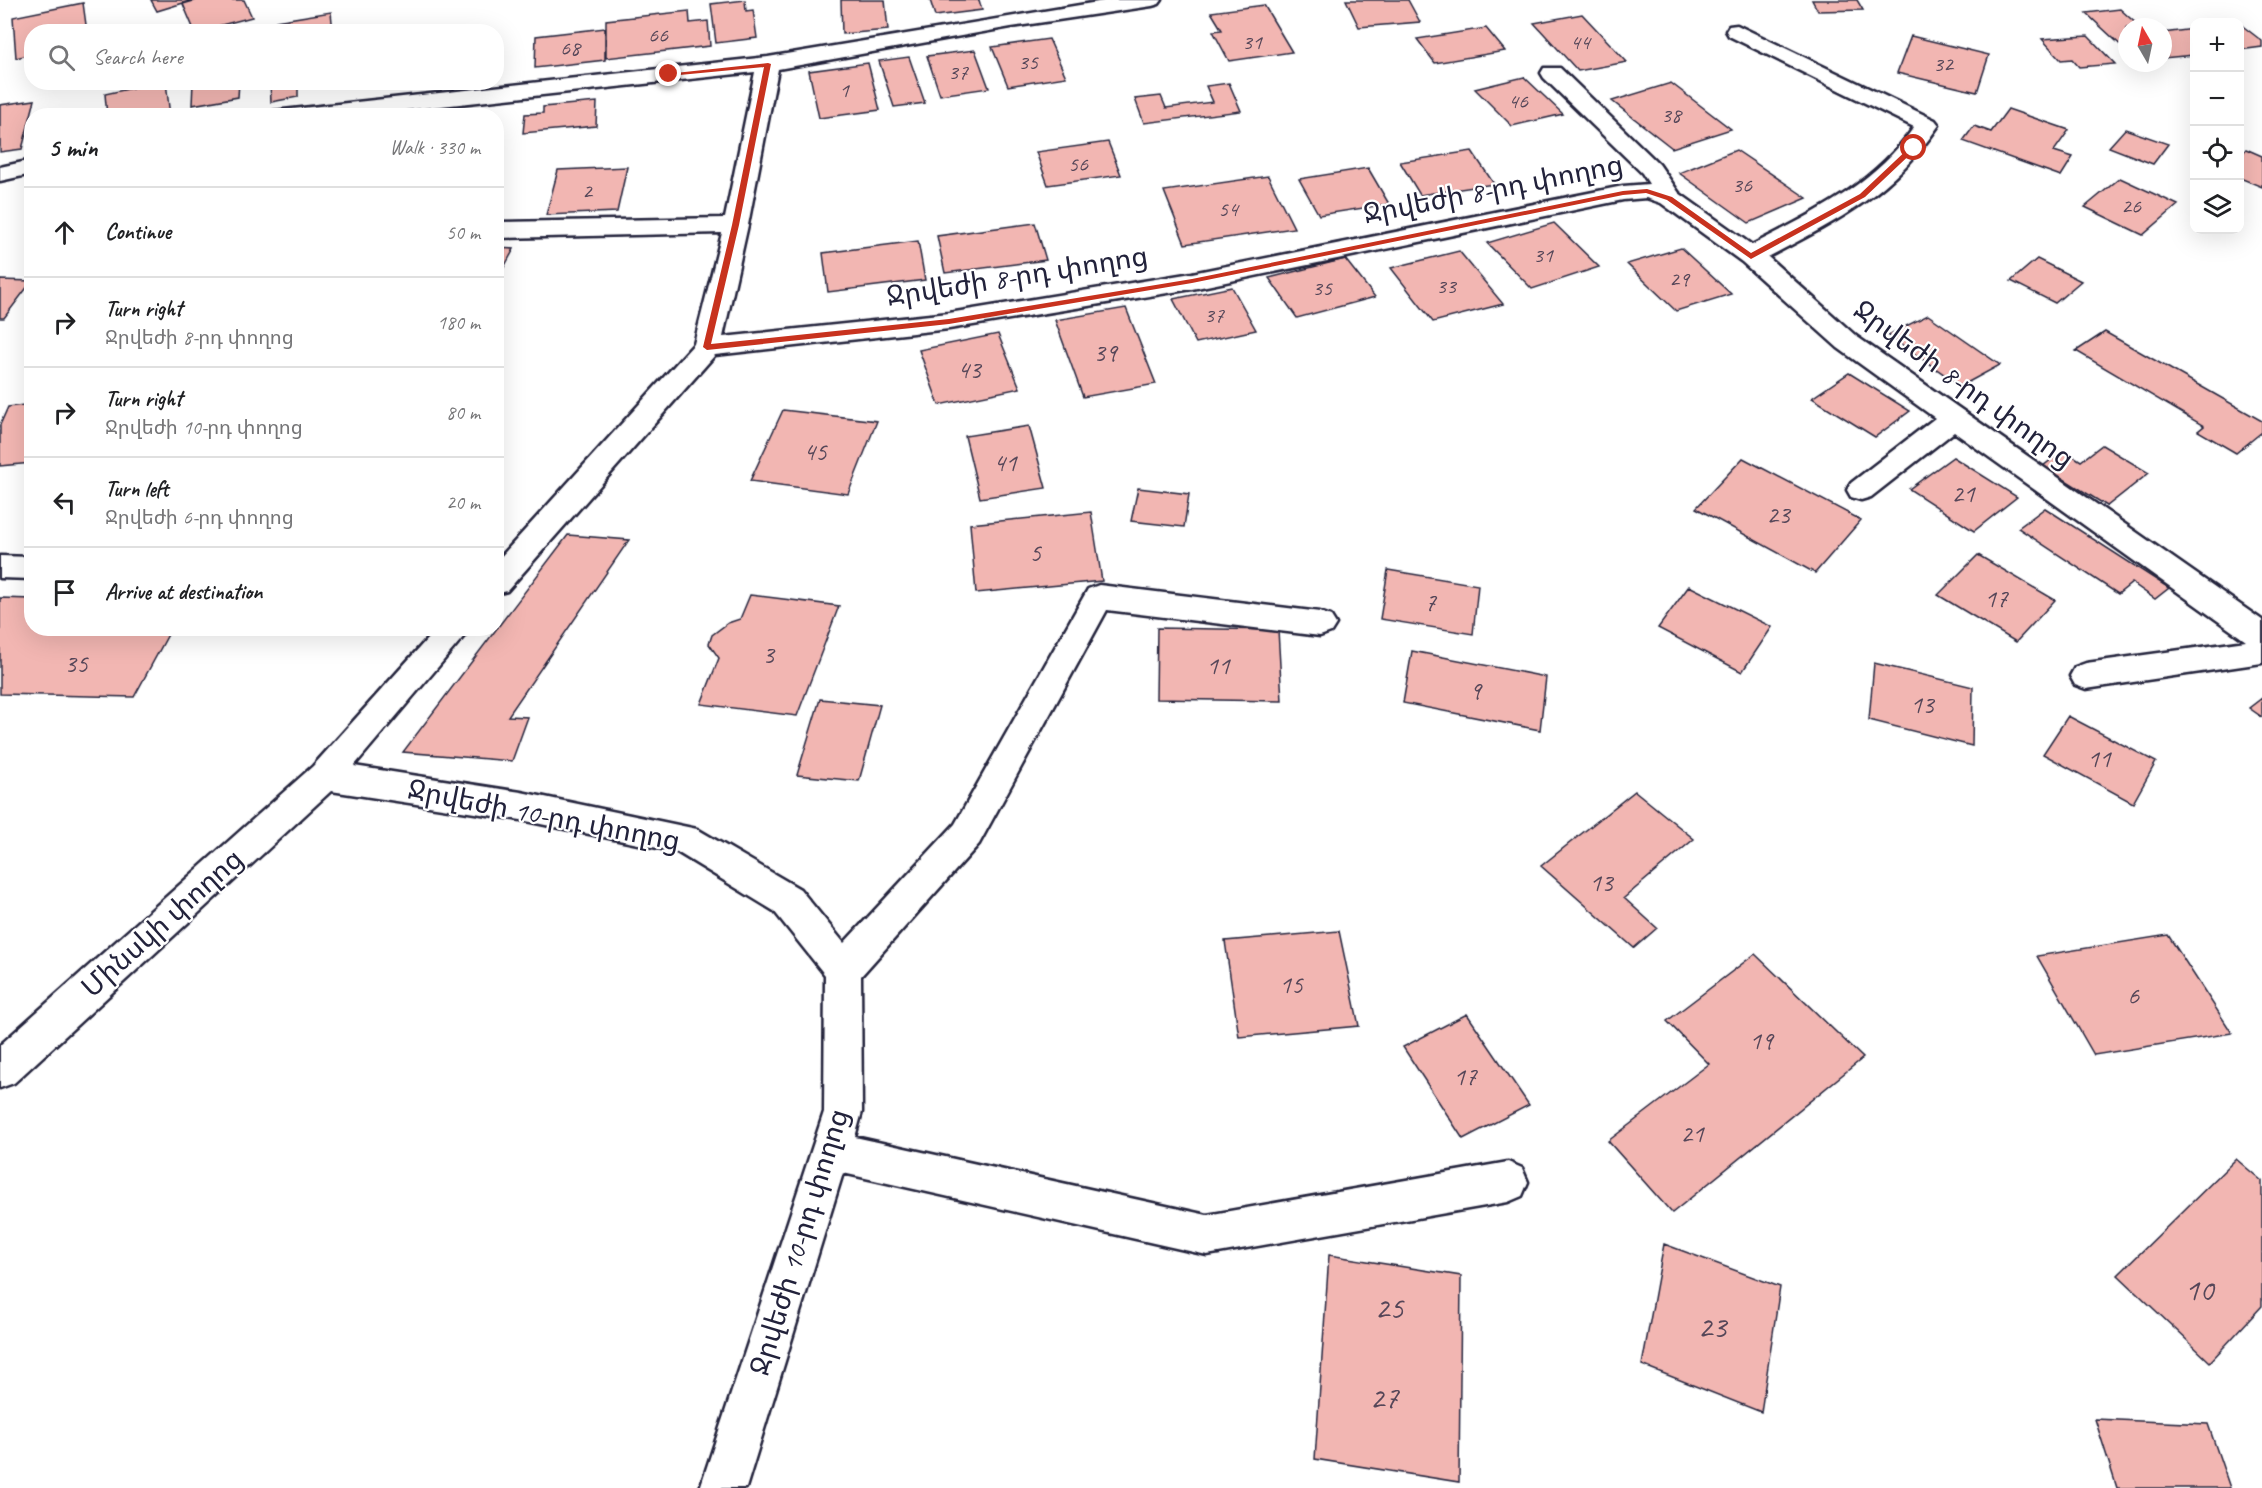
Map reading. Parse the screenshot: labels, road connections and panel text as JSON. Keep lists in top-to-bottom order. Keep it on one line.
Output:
{"streets":{"street":["Ջրվեժի 8-րդ փողոց","Ջրվեժի 10-րդ փողոց","Մինսկի փողոց"]},"crossings":[["Ջրվեժի 10-րդ փողոց","Մինսկի փողոց"]],"house_numbers":["66","31","44","68","35","32","37","1","46","38","56","36","2","26","54","31","29","33","35","37","39","43","45","41","21","23","5","17","7","3","35","11","9","13","11","13","15","6","19","17","21","10","25","23","27"],"north":"top","page":{"map_buttons":["+","−"],"search":"Search here","heading":["5 min","Walk · 330 m"],"list":[["Continue","50 m"],["Turn right","Ջրվեժի 8-րդ փողոց","180 m"],["Turn right","Ջրվեժի 10-րդ փողոց","80 m"],["Turn left","Ջրվեժի 6-րդ փողոց","20 m"],"Arrive at destination"]}}
